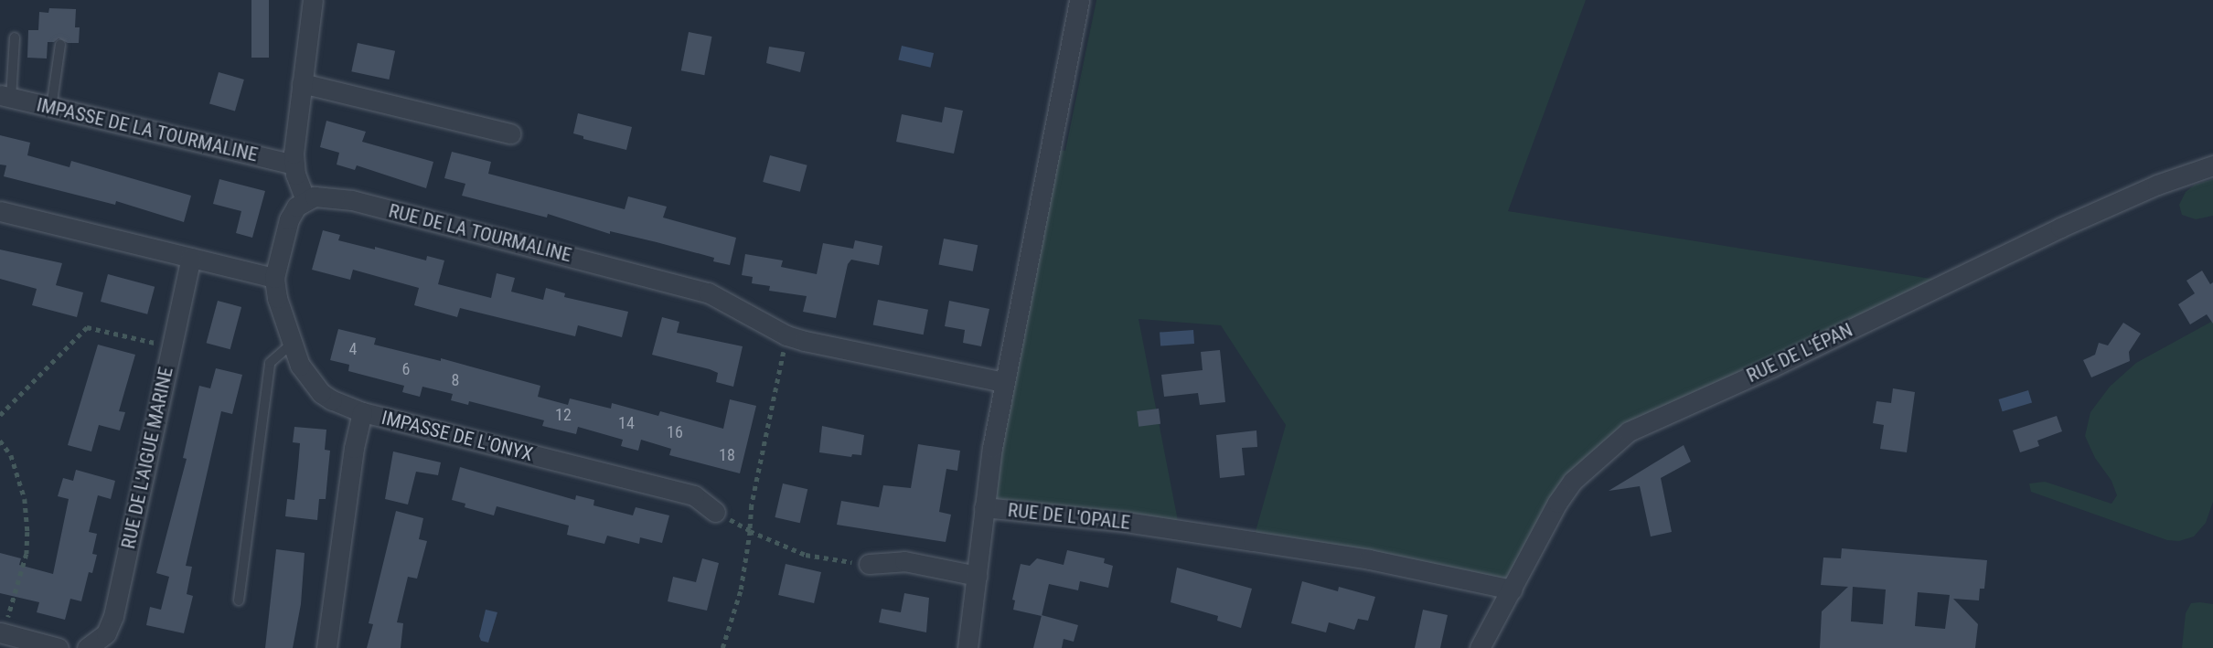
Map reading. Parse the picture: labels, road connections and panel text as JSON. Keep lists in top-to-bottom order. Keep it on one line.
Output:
{"streets":{"street":["IMPASSE DE LA TOURMALINE","RUE DE LA TOURMALINE","RUE DE L'ÉPAN","IMPASSE DE L'ONYX","RUE DE L'AIGUE MARINE","RUE DE L'OPALE"]},"crossings":[["RUE DE LA TOURMALINE","RUE DE L'OPALE"],["RUE DE L'ÉPAN","RUE DE L'OPALE"]],"house_numbers":["4","6","8","12","14","16","18"]}
